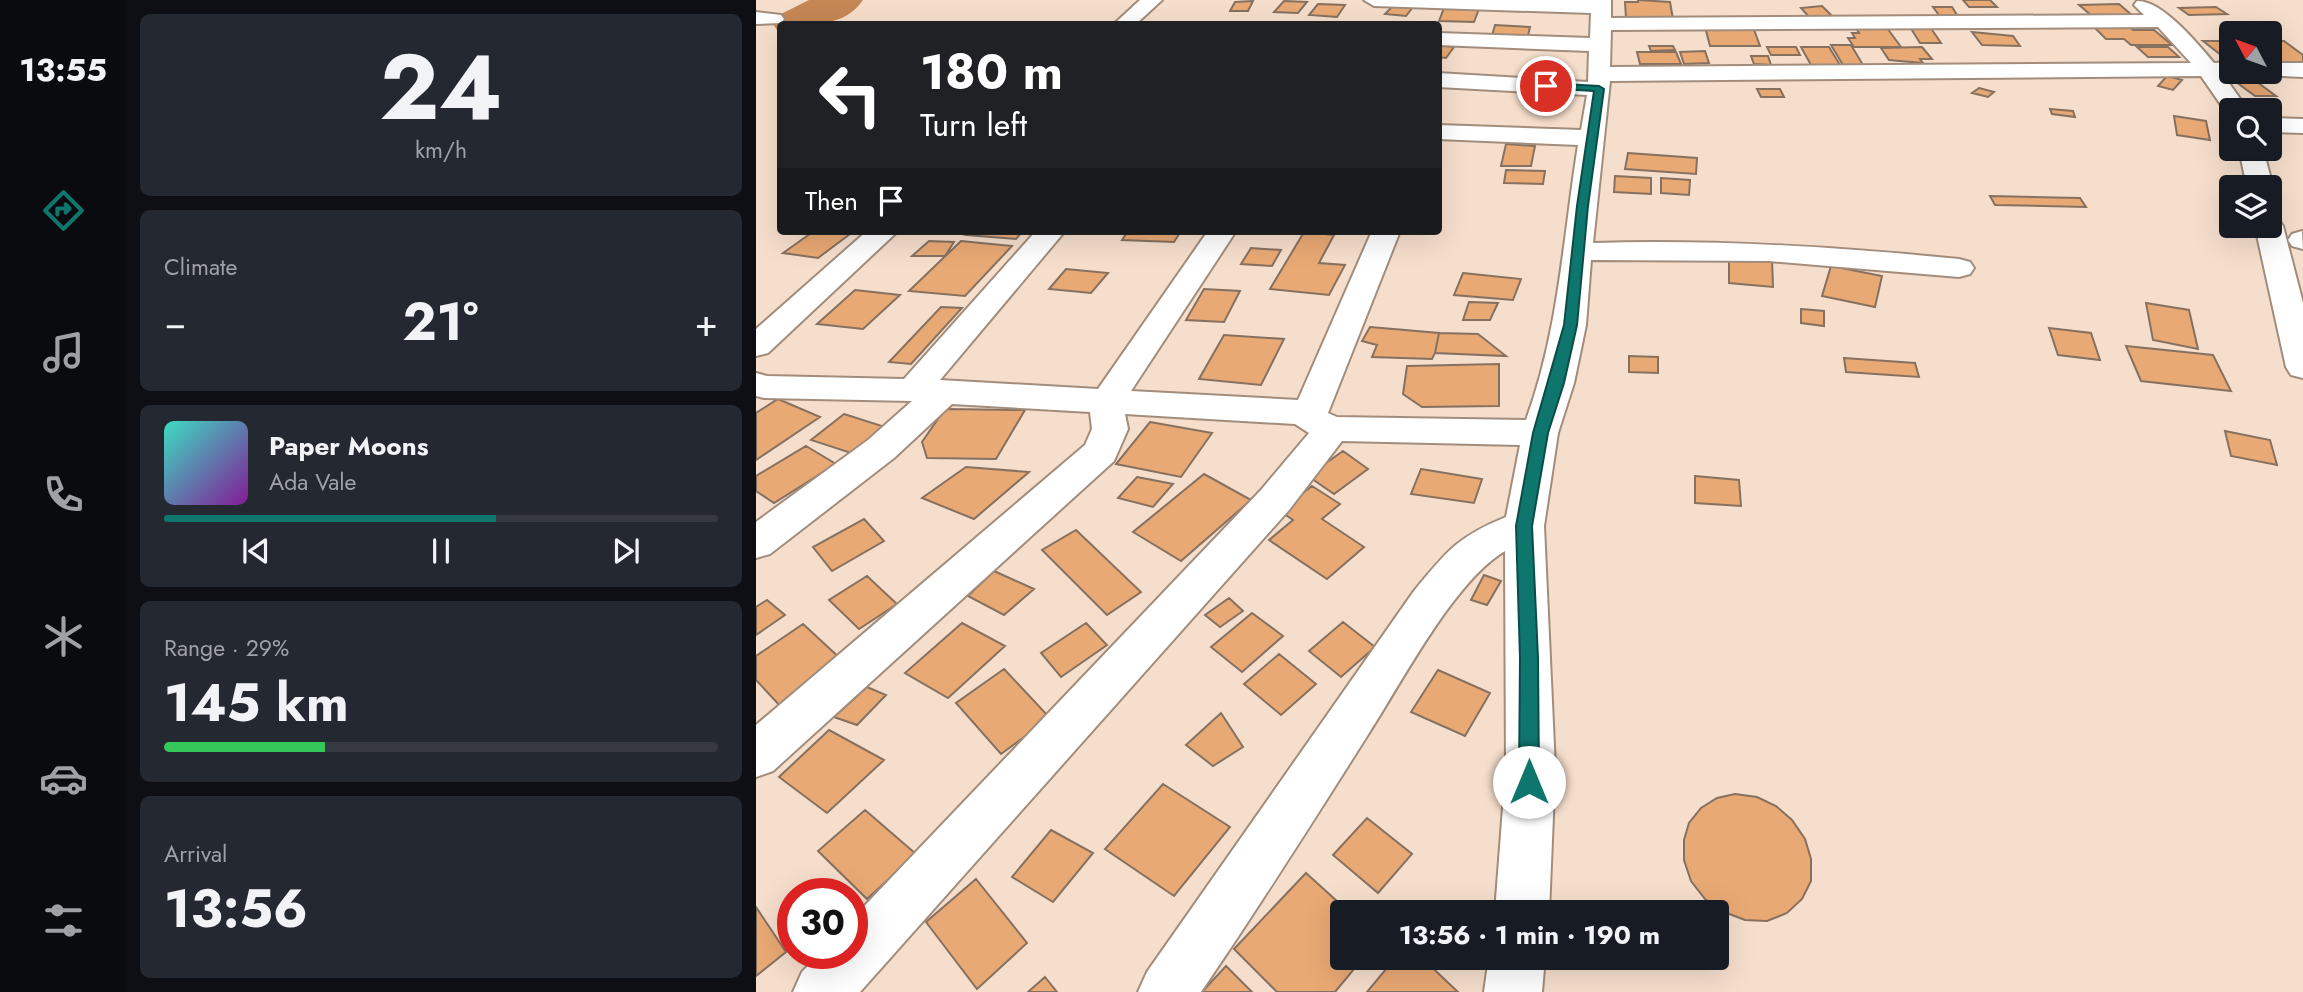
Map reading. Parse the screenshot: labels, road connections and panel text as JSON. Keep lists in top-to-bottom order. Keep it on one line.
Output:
{"north":"top left","page":{"tabs":"13:55","tile":[["24","km/h"],"Climate",["Range · 29%","145 km"],["Arrival","13:56"]],"turn":["180 m","Turn left"],"then":"Then","heat":["−","21°","+"],"song":["Paper Moons","Ada Vale"],"limit":"30","trip":"13:56 · 1 min · 190 m"}}
